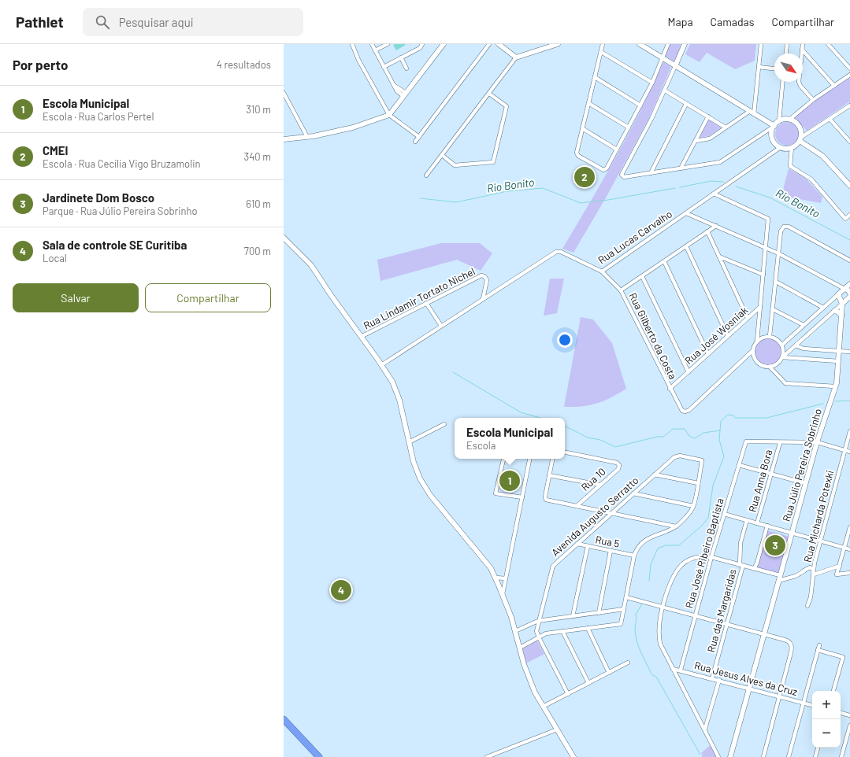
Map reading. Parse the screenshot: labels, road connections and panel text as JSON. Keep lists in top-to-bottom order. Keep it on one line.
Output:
{"streets":{"main road":["Rua Júlio Pereira Sobrinho"],"street":["Rua Lucas Carvalho","Rua Lindamir Tortato Nichel","Rua José Wosniak","Rua Gilberto da Costa","Rua 10","Rua Anna Bora","Avenida Augusto Serratto","Rua Micharda Potexki","Rua 5","Rua José Ribeiro Baptista","Rua das Margaridas","Rua Jesus Alves da Cruz"]},"crossings":[["Rua Lucas Carvalho","Rua Lindamir Tortato Nichel"],["Rua Lucas Carvalho","Rua Gilberto da Costa"],["Rua José Wosniak","Rua Gilberto da Costa"],["Rua Júlio Pereira Sobrinho","Rua Jesus Alves da Cruz"],["Rua Anna Bora","Rua José Ribeiro Baptista"],["Avenida Augusto Serratto","Rua 5"],["Rua José Ribeiro Baptista","Rua Jesus Alves da Cruz"],["Rua das Margaridas","Rua Jesus Alves da Cruz"]],"water":["Rio Bonito"],"north":"bottom right","page":{"header":"Pathlet","search":"Pesquisar aqui","nav":["Mapa","Camadas","Compartilhar"],"heading":["Por perto","4 resultados"],"list":[{"mark":"1","name":"Escola Municipal","note":"Escola · Rua Carlos Pertel","value":"310 m"},{"mark":"2","name":"CMEI","note":"Escola · Rua Cecília Vigo Bruzamolin","value":"340 m"},{"mark":"3","name":"Jardinete Dom Bosco","note":"Parque · Rua Júlio Pereira Sobrinho","value":"610 m"},{"mark":"4","name":"Sala de controle SE Curitiba","note":"Local","value":"700 m"}],"pins":["2","1","3","4"],"buttons":["Salvar","Compartilhar"],"popup":["Escola Municipal","Escola"],"map_buttons":["+","−"]}}
